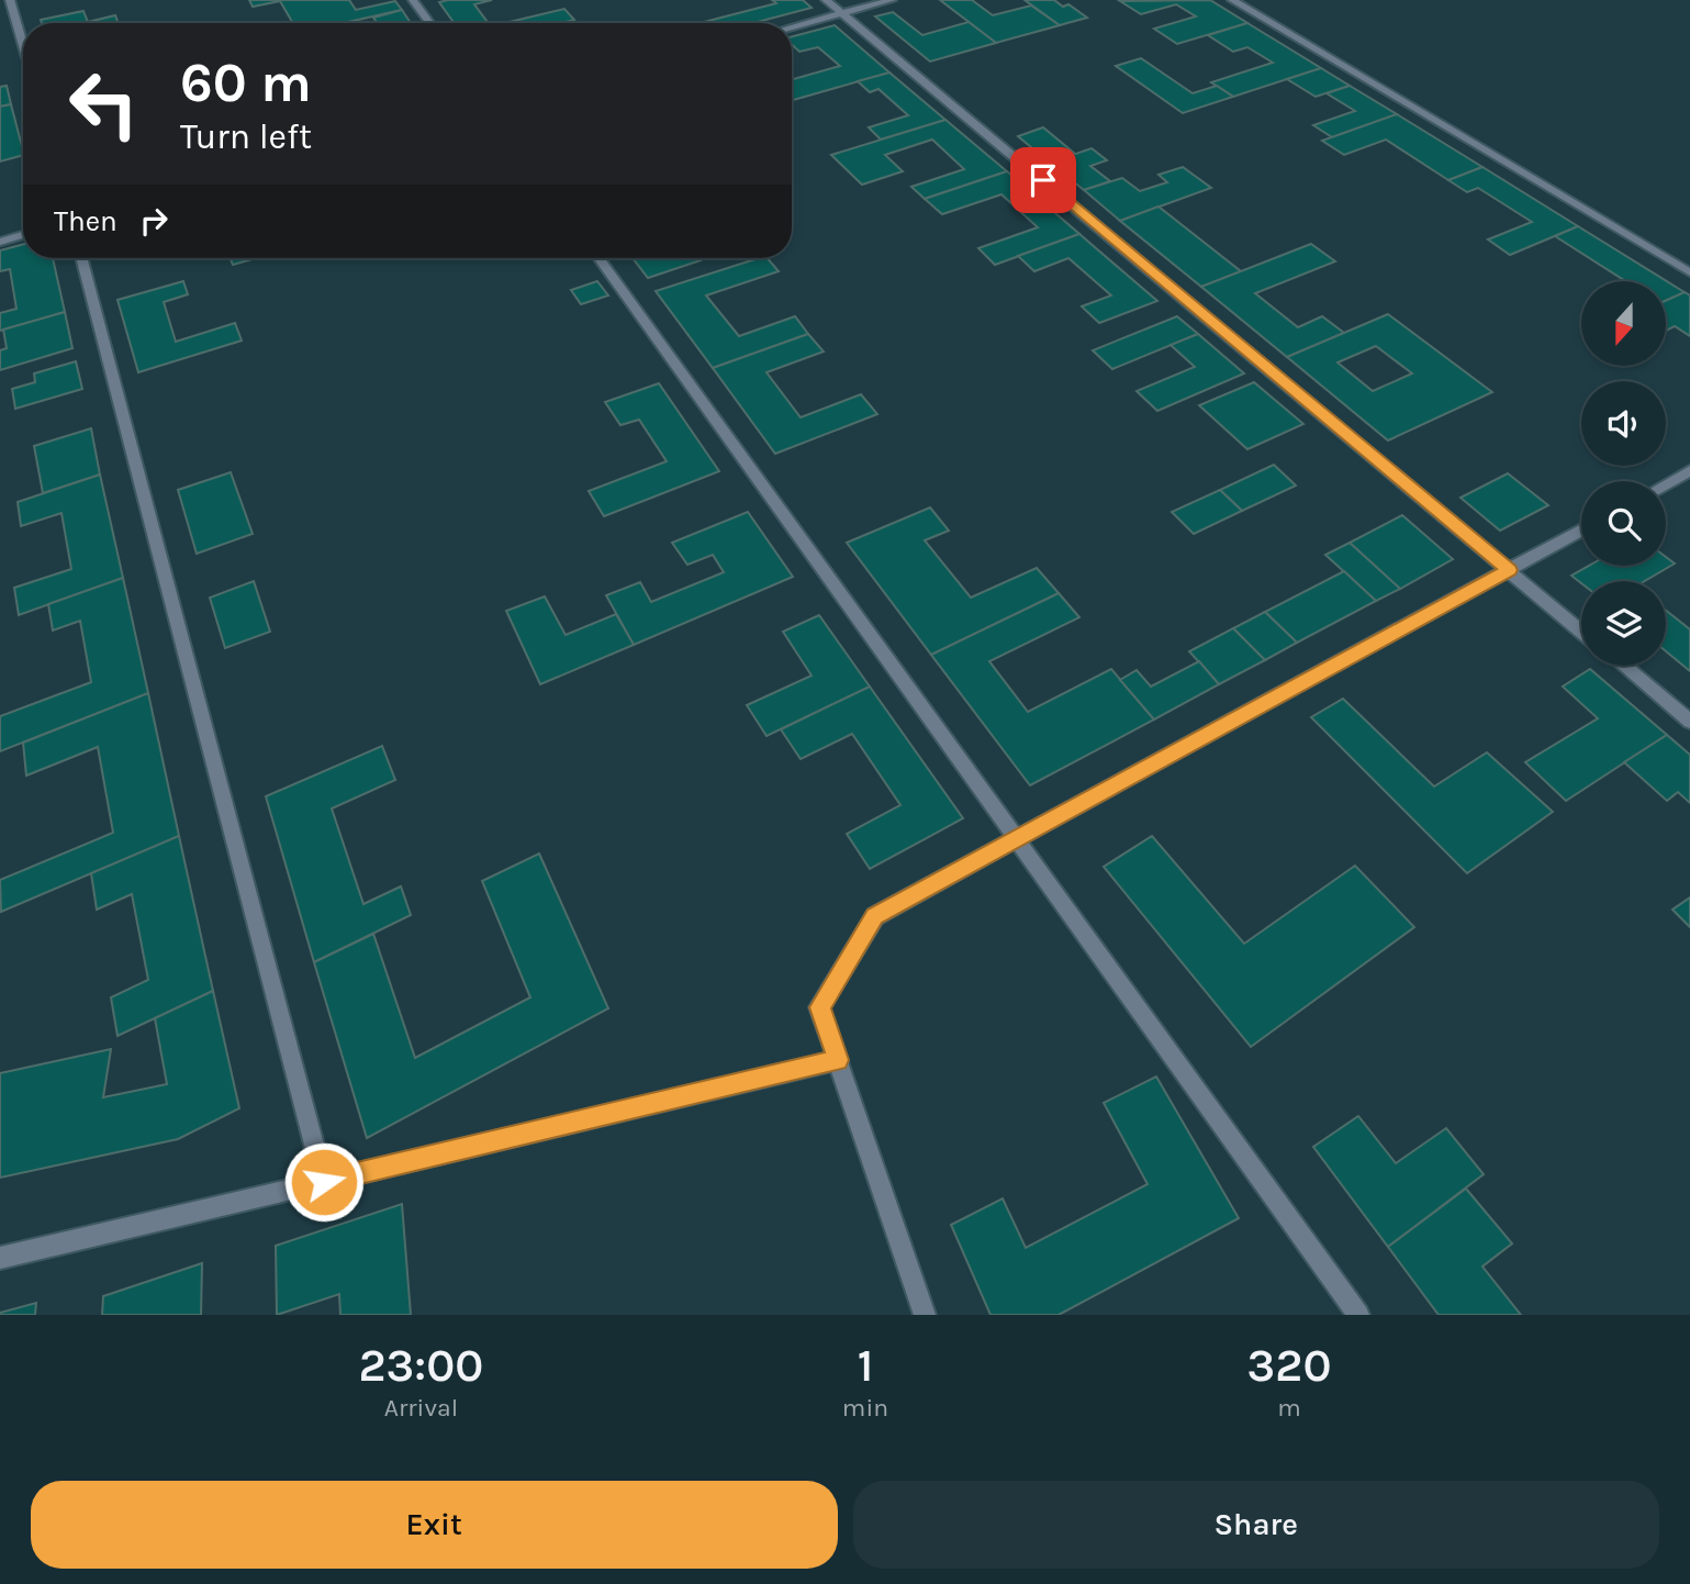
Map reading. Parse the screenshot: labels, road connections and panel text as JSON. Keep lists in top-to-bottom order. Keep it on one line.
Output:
{"north":"bottom","page":{"turn":["60 m","Turn left"],"then":"Then","eta":["23:00","Arrival","1","min","320","m"],"buttons":["Exit","Share"]}}
